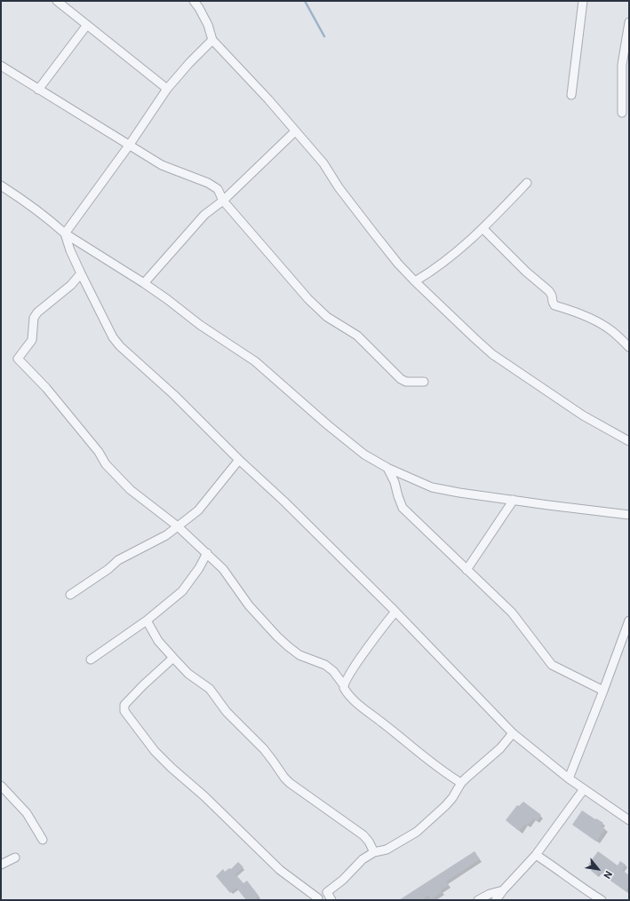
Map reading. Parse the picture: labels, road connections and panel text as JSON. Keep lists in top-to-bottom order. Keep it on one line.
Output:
{"north":"bottom right"}
